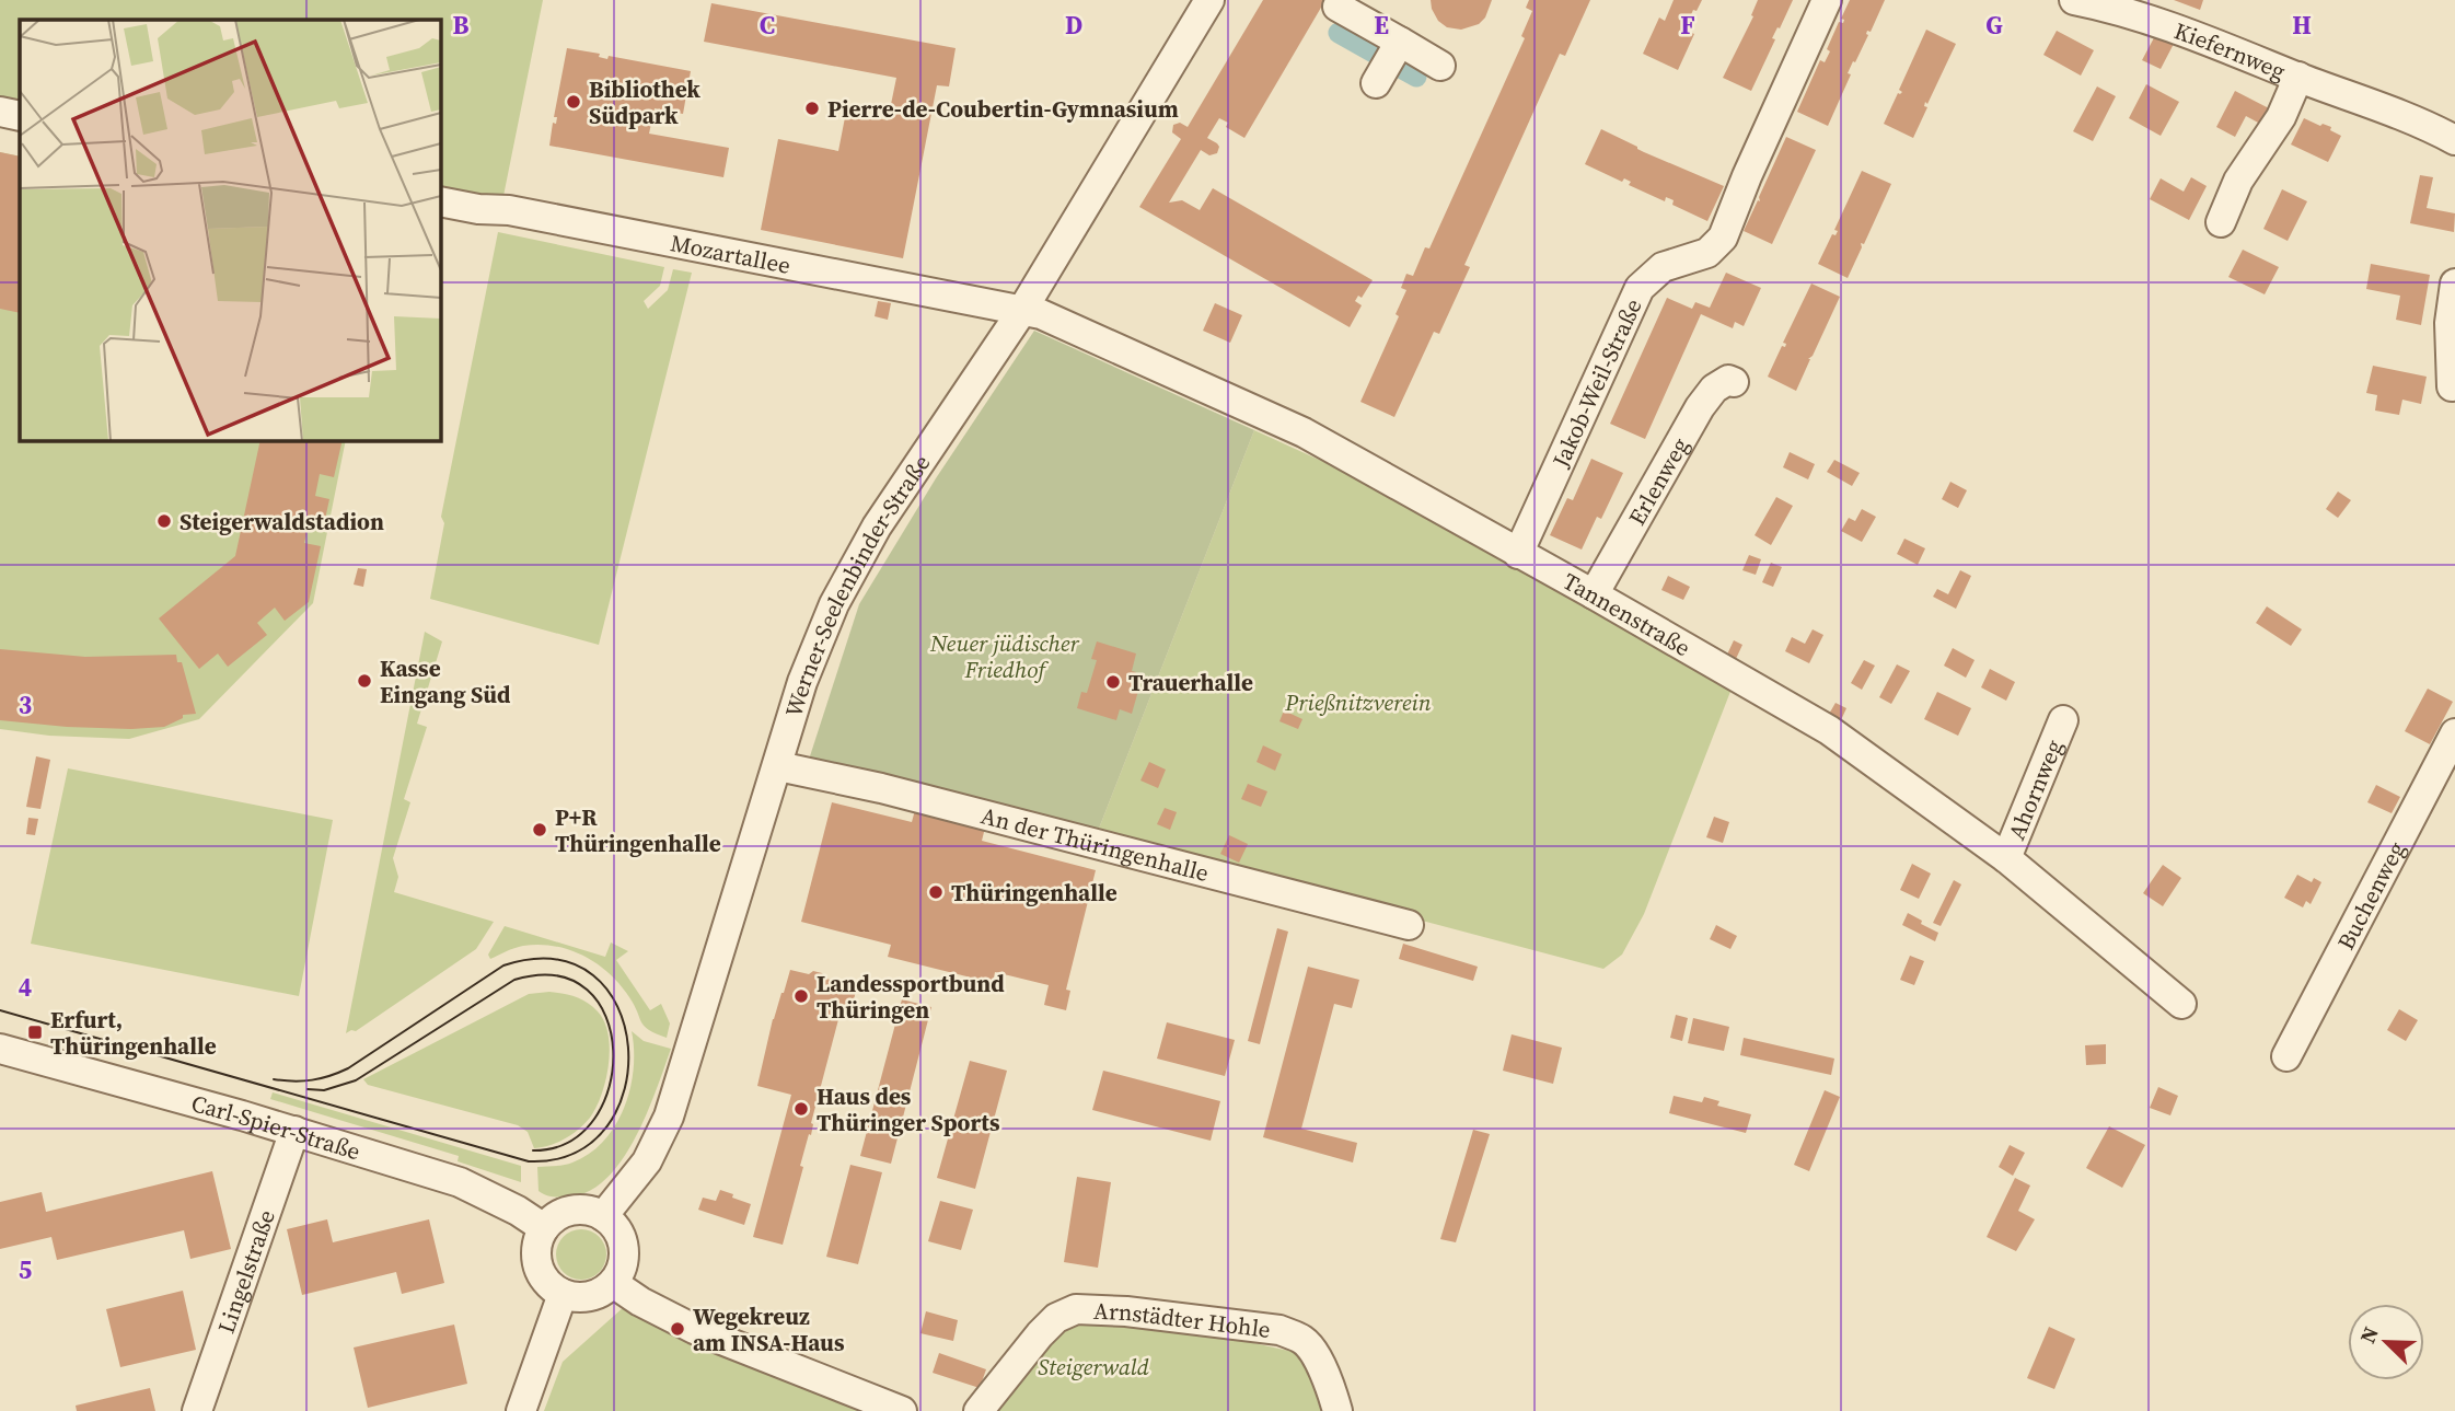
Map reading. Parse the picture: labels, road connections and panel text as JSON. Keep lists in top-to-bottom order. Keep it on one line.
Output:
{"streets":{"street":["Kiefernweg","Mozartallee","Jakob-Weil-Straße","Erlenweg","Werner-Seelenbinder-Straße","Tannenstraße","Ahornweg","An der Thüringenhalle","Buchenweg","Carl-Spier-Straße","Lingelstraße","Arnstädter Hohle"]},"crossings":[["Mozartallee","Werner-Seelenbinder-Straße"],["Mozartallee","Tannenstraße"],["Jakob-Weil-Straße","Tannenstraße"],["Erlenweg","Tannenstraße"],["Werner-Seelenbinder-Straße","Tannenstraße"],["Werner-Seelenbinder-Straße","An der Thüringenhalle"],["Werner-Seelenbinder-Straße","Carl-Spier-Straße"],["Tannenstraße","Ahornweg"],["Carl-Spier-Straße","Lingelstraße"]],"parks":["Neuer jüdischer Friedhof","Prießnitzverein","Steigerwald"],"places":{"other":["Bibliothek Südpark","Pierre-de-Coubertin-Gymnasium","Steigerwaldstadion","Kasse Eingang Süd","Trauerhalle","P+R Thüringenhalle","Thüringenhalle","Landessportbund Thüringen","Haus des Thüringer Sports","Wegekreuz am INSA-Haus"],"transit":["Erfurt, Thüringenhalle"]},"north":"top left","grid":{"columns":["B","C","D","E","F","G","H"],"rows":["3","4","5"]}}
